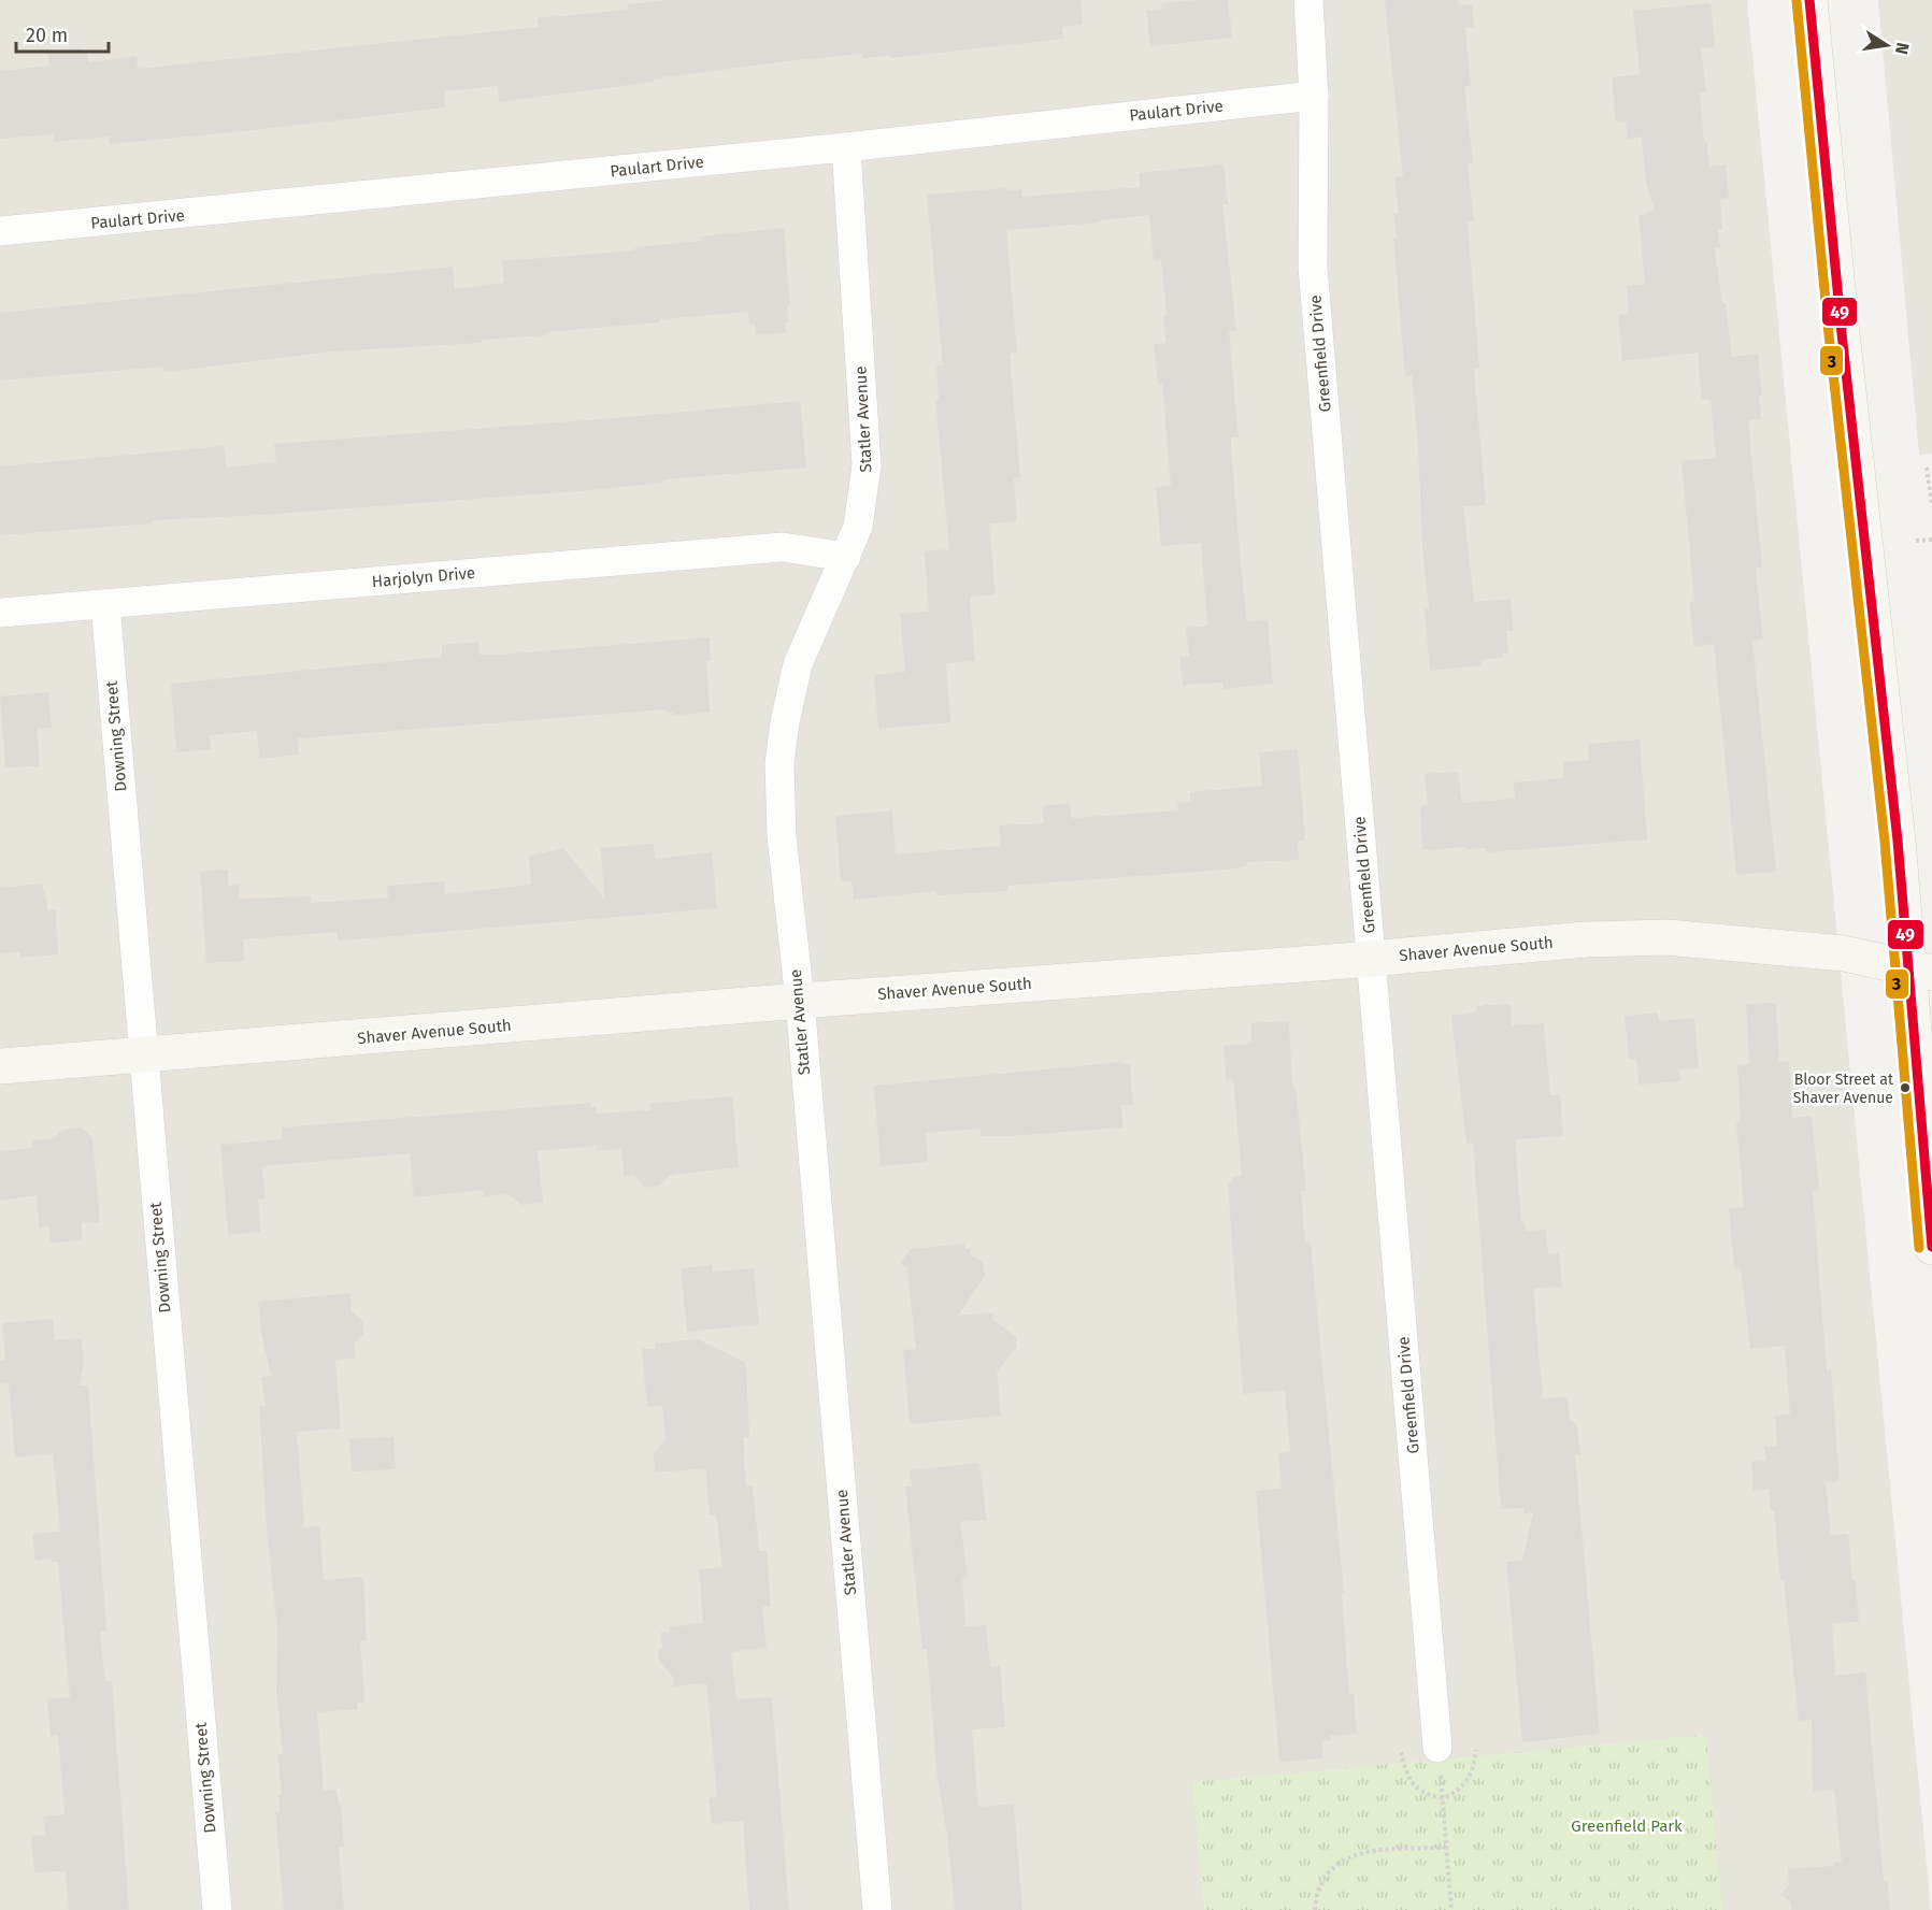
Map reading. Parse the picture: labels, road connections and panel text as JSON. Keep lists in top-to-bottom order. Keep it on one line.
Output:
{"streets":{"street":["Paulart Drive","Greenfield Drive","Statler Avenue","Harjolyn Drive","Downing Street","Shaver Avenue South"]},"crossings":[["Paulart Drive","Greenfield Drive"],["Paulart Drive","Statler Avenue"],["Greenfield Drive","Shaver Avenue South"],["Statler Avenue","Harjolyn Drive"],["Statler Avenue","Shaver Avenue South"],["Harjolyn Drive","Downing Street"],["Downing Street","Shaver Avenue South"]],"parks":["Greenfield Park"],"places":["Bloor Street at Shaver Avenue"],"lines":["transit line 49","transit line 3"],"scale_bar":"20 m","north":"right"}
